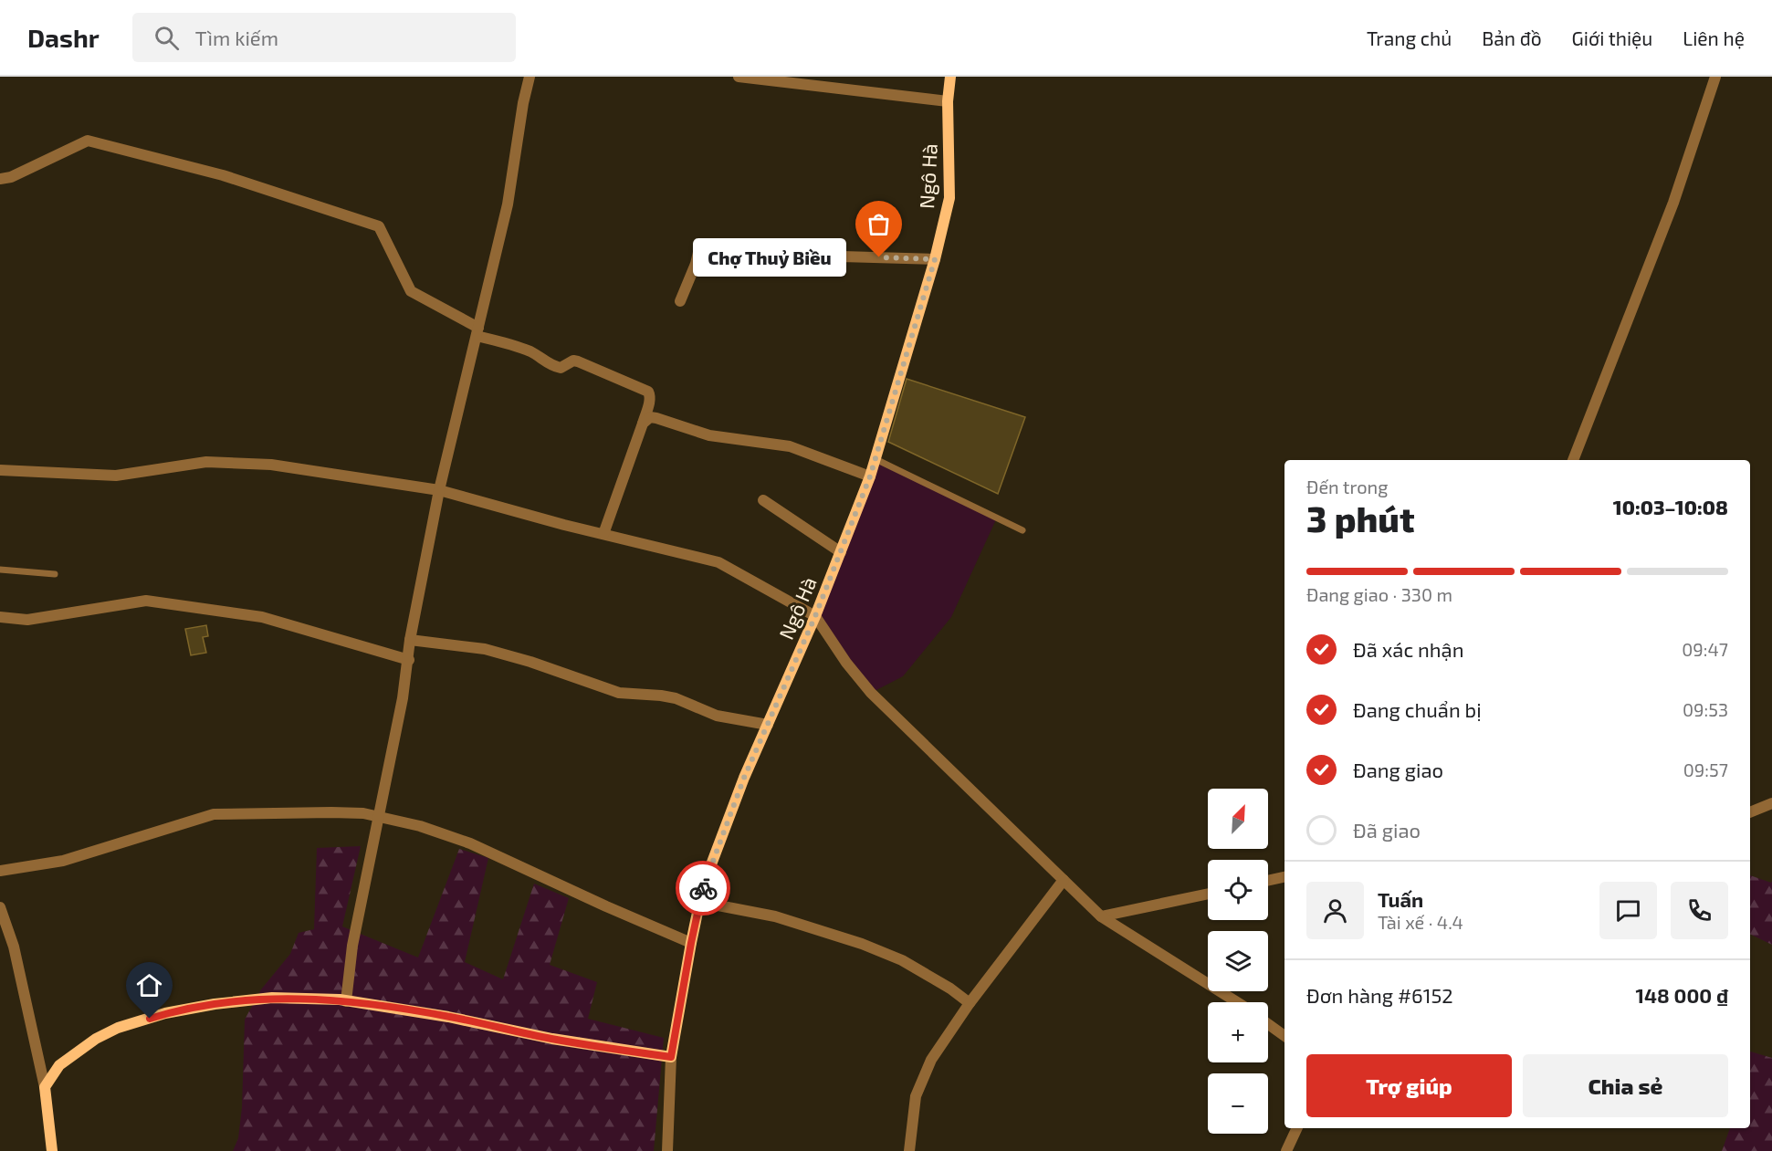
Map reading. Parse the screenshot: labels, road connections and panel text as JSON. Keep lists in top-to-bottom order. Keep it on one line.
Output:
{"streets":{"street":["Ngô Hà"]},"places":["Chợ Thuỷ Biều"],"north":"top right","page":{"header":"Dashr","search":"Tìm kiếm","nav":["Trang chủ","Bản đồ","Giới thiệu","Liên hệ"],"bubble":"Chợ Thuỷ Biều","heading":["3 phút","Đến trong","10:03–10:08"],"panel":["Tuấn","Tài xế · 4.4","Đơn hàng #6152","148 000 ₫"],"bar":"Đang giao · 330 m","list":[["Đã xác nhận","09:47"],["Đang chuẩn bị","09:53"],["Đang giao","09:57"],"Đã giao"],"map_buttons":["+","−"],"buttons":["Trợ giúp","Chia sẻ"]}}
